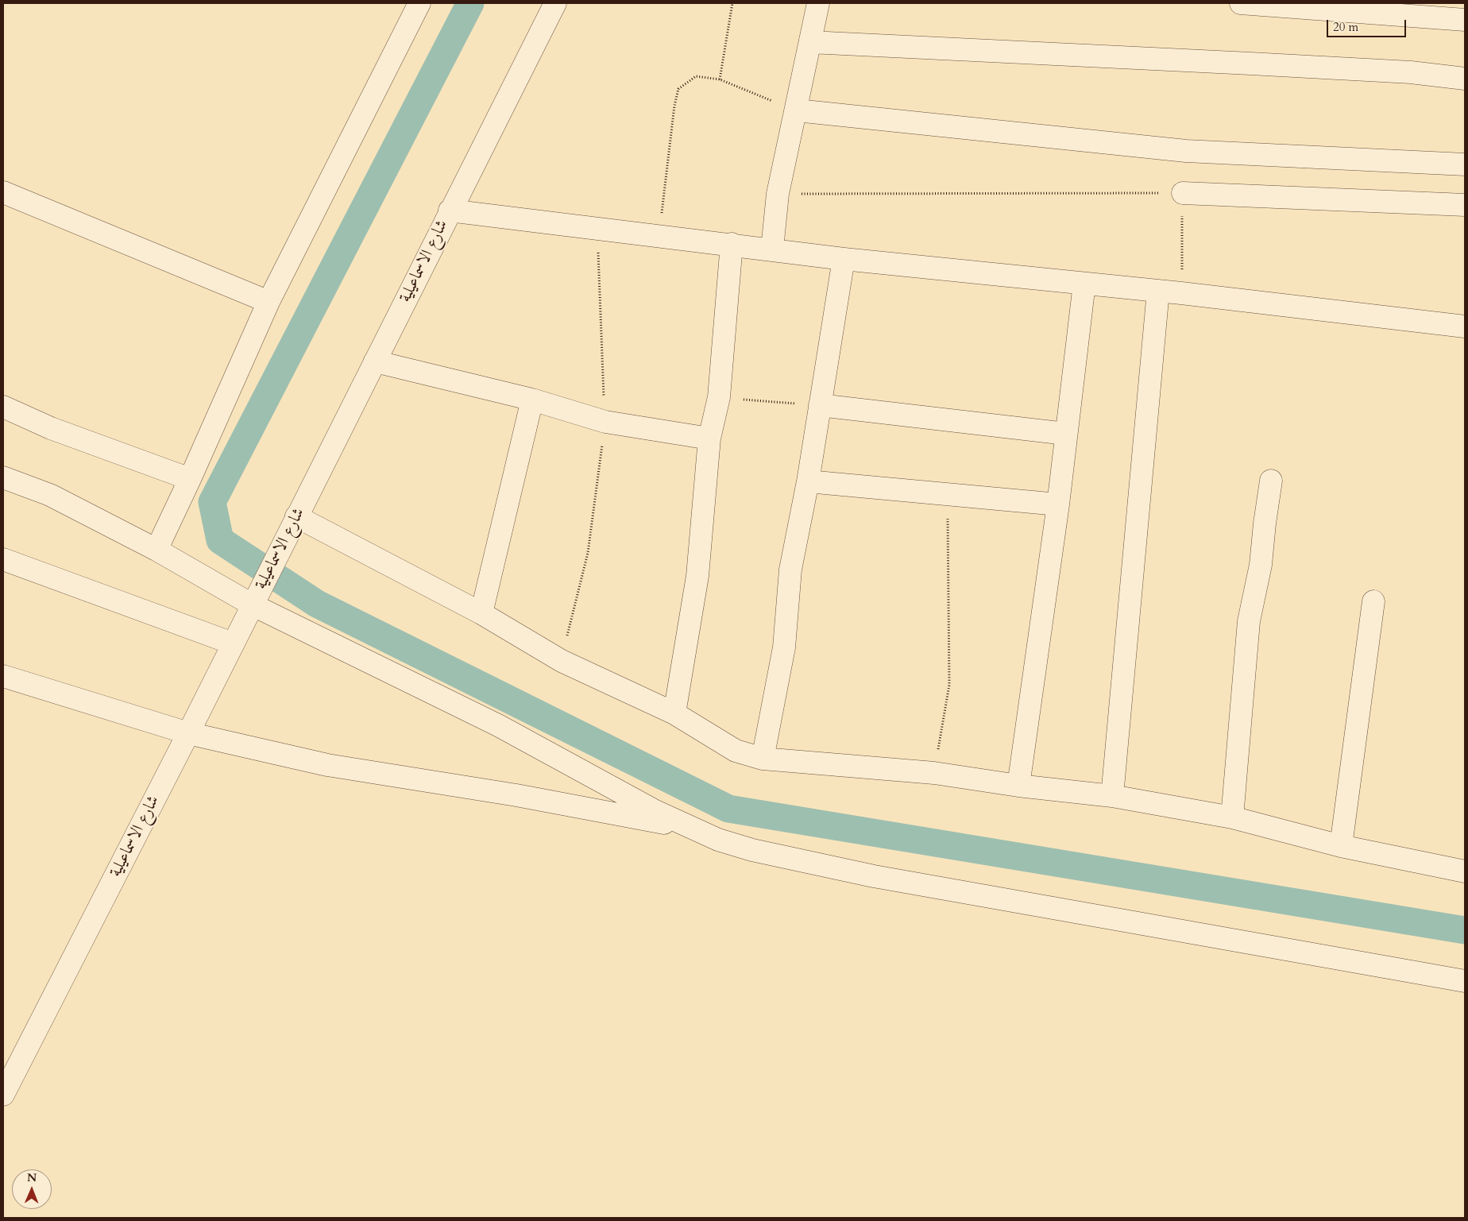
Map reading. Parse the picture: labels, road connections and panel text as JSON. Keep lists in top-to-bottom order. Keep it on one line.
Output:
{"streets":{"street":["شارع الاسماعيلية"]},"scale_bar":"20 m","north":"top"}
